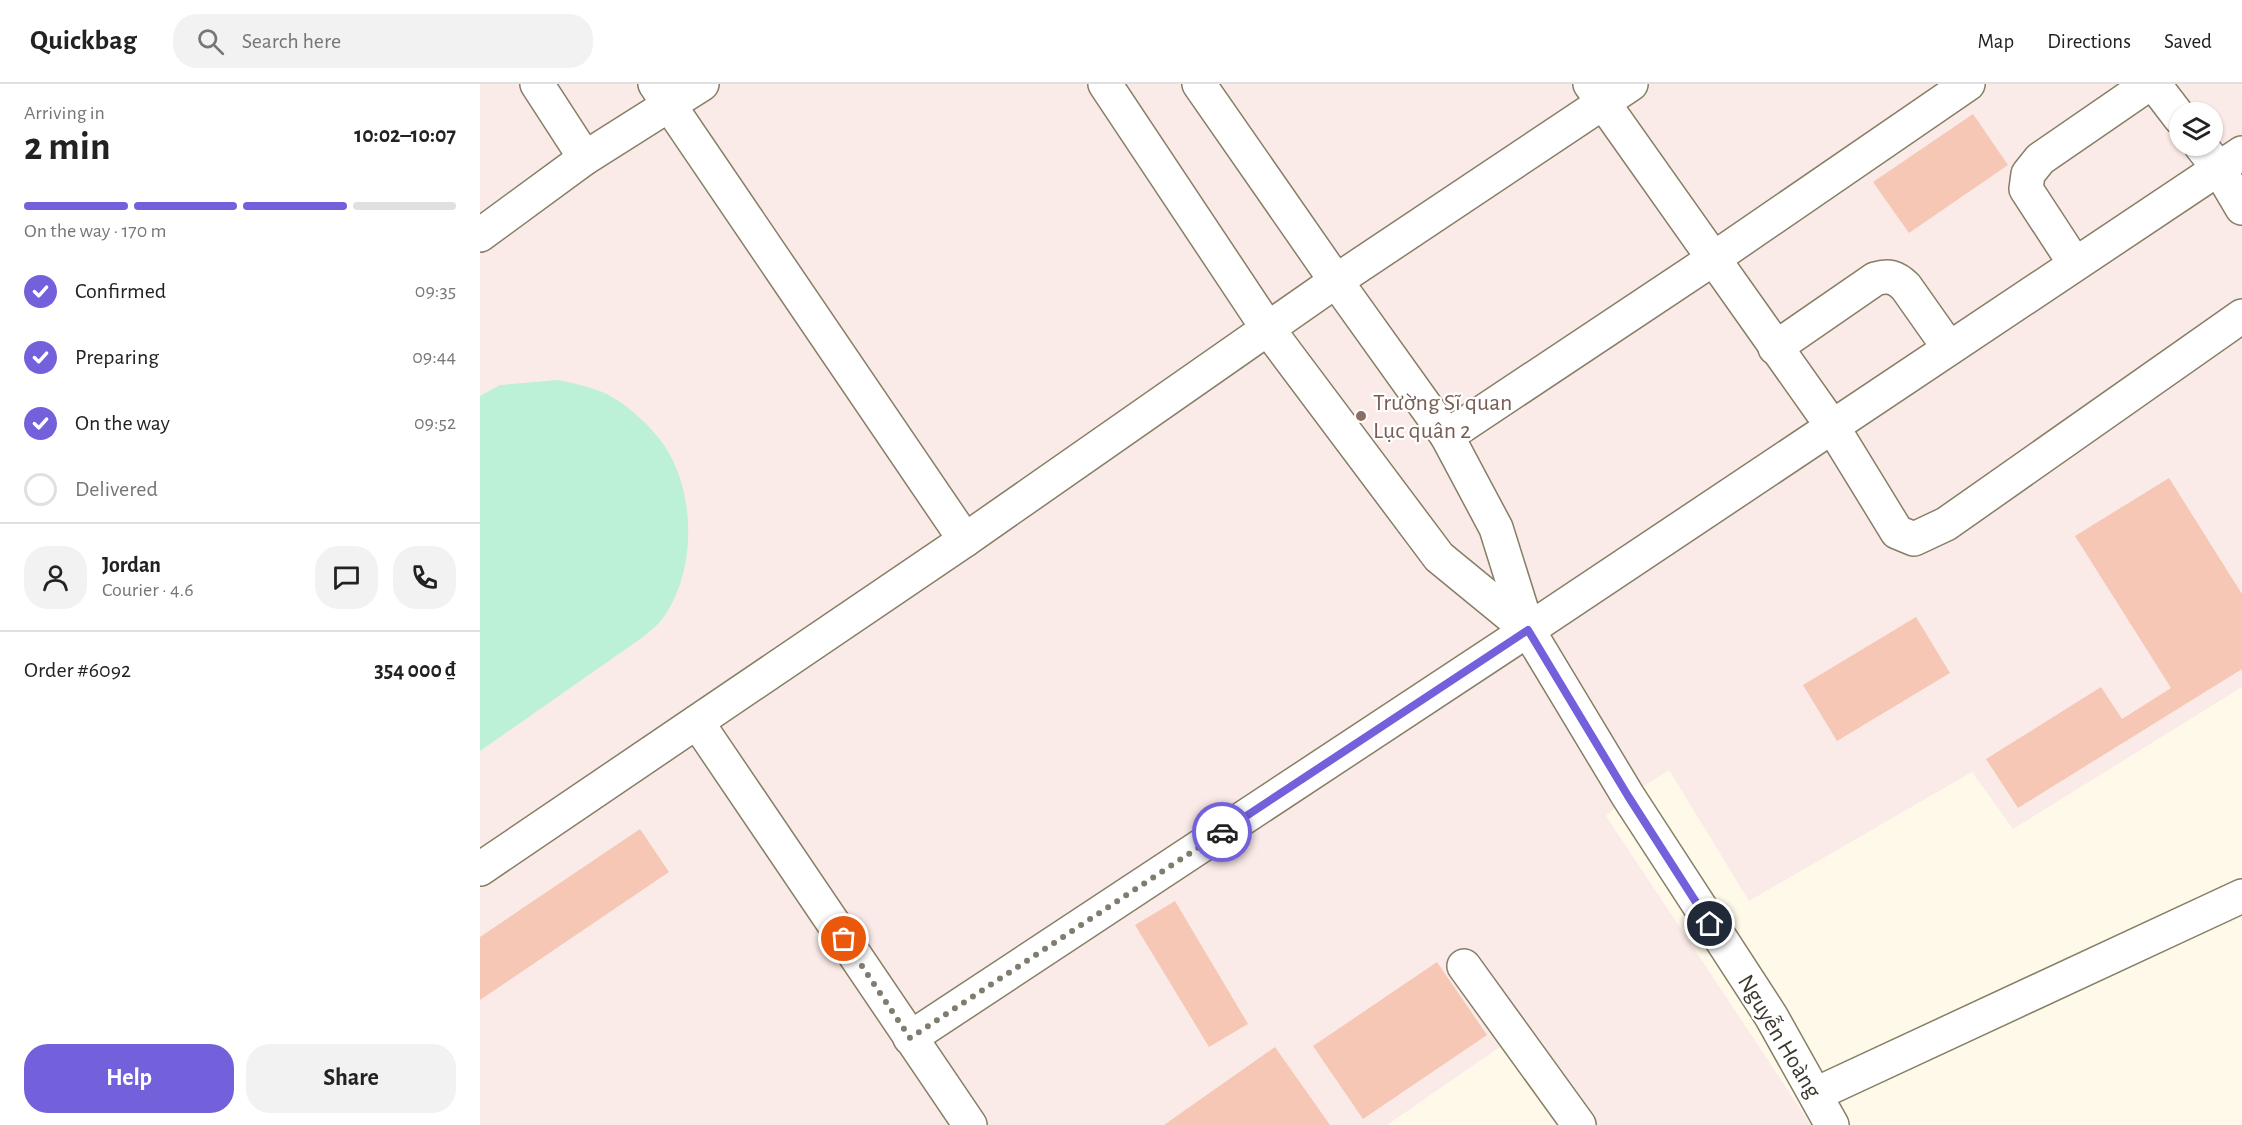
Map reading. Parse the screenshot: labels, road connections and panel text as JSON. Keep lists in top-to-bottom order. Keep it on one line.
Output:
{"streets":{"street":["Nguyễn Hoàng"]},"places":["Trường Sĩ quan Lục quân 2"],"page":{"header":"Quickbag","search":"Search here","nav":["Map","Directions","Saved"],"heading":["2 min","Arriving in","10:02–10:07"],"panel":["Jordan","Courier · 4.6","Order #6092","354 000 ₫"],"bar":"On the way · 170 m","list":[["Confirmed","09:35"],["Preparing","09:44"],["On the way","09:52"],"Delivered"],"buttons":["Help","Share"]}}
